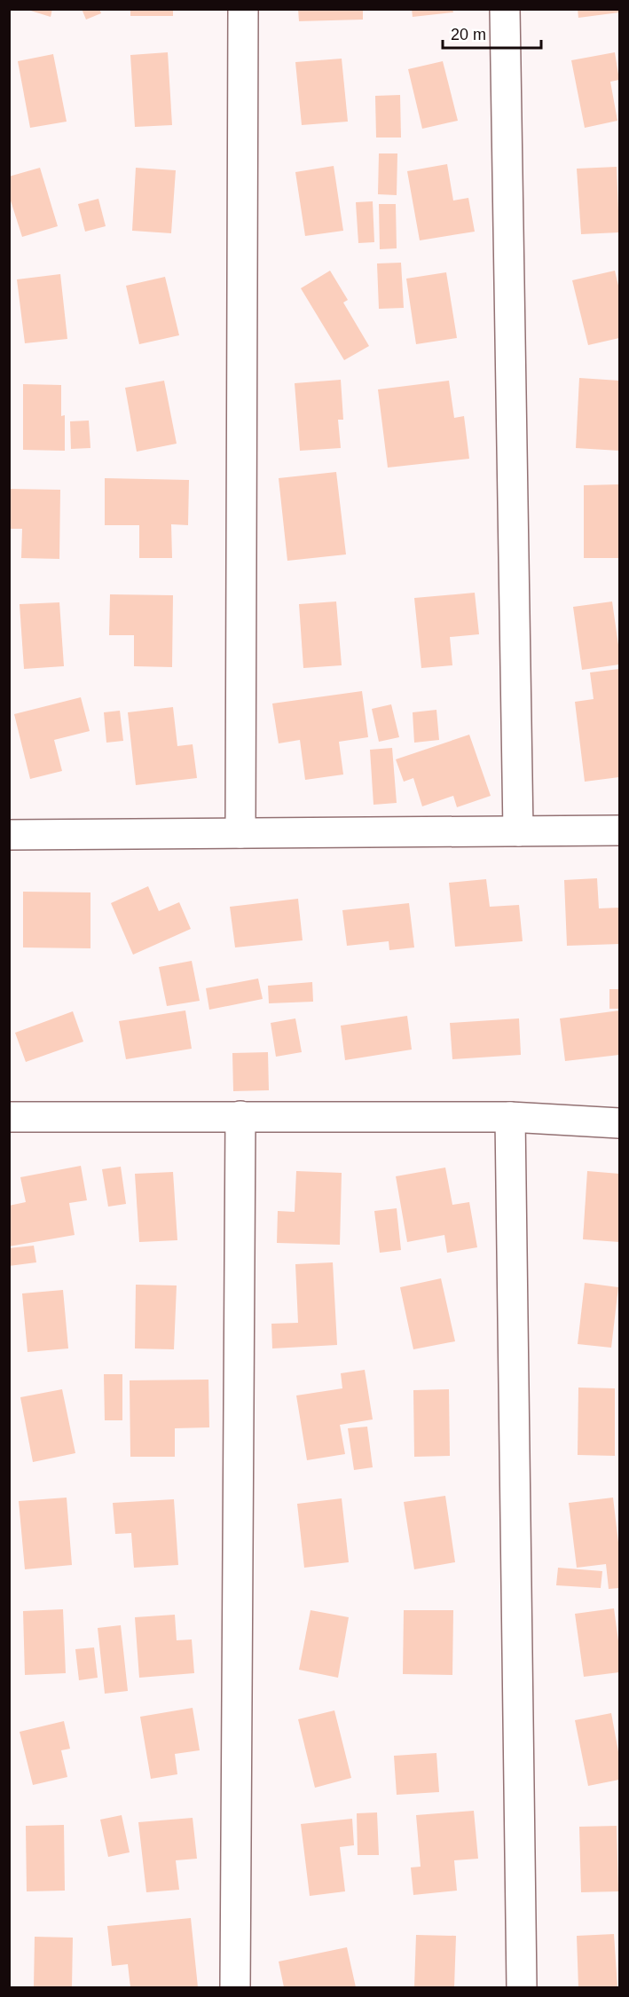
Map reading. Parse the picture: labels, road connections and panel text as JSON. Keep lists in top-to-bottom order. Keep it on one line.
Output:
{"scale_bar":"20 m"}
